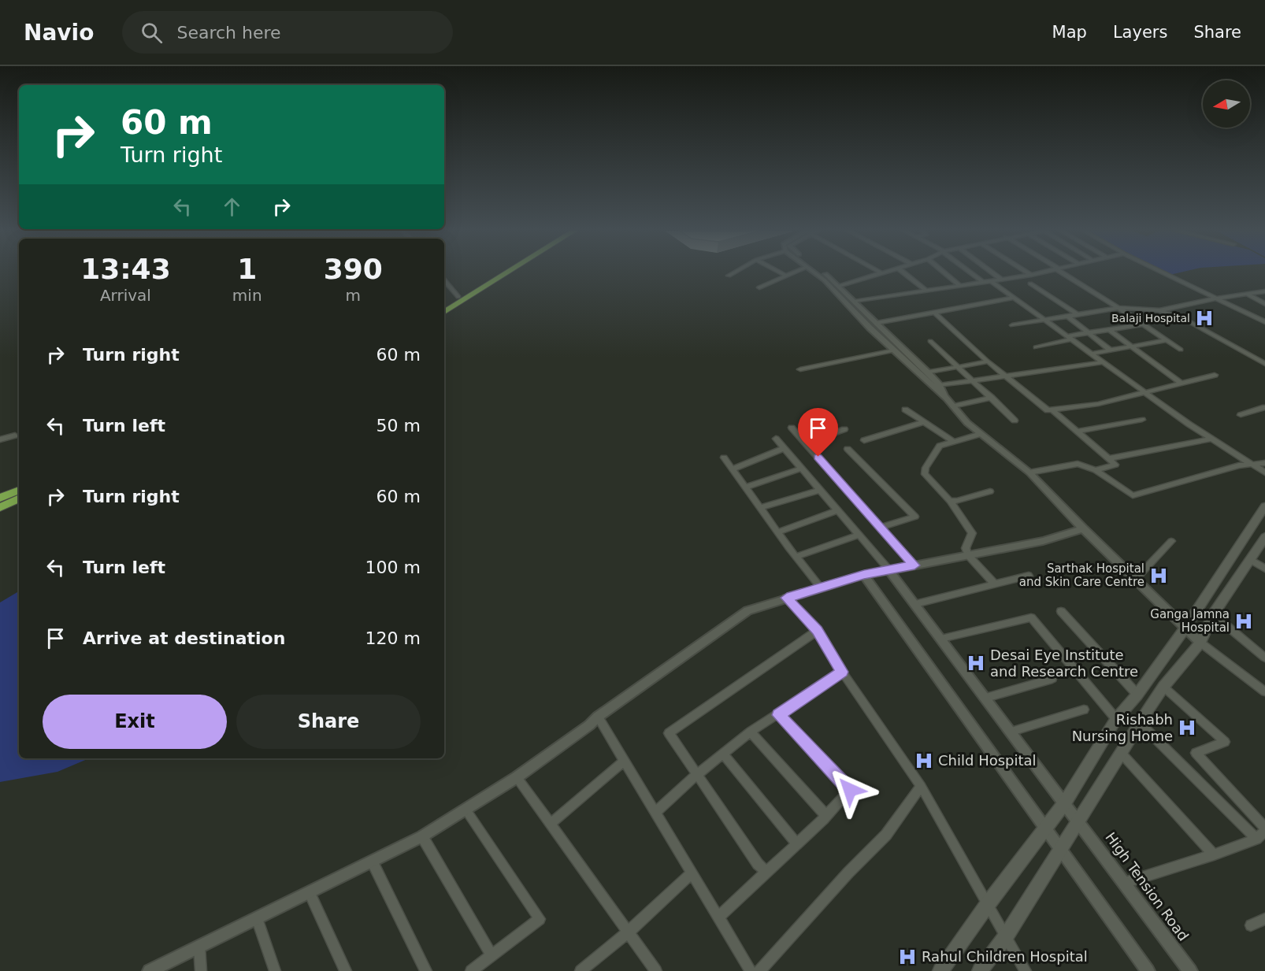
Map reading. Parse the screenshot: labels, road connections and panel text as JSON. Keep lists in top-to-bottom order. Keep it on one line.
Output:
{"streets":{"street":["High Tension Road"]},"places":{"hospital":["Balaji Hospital","Sarthak Hospital and Skin Care Centre","Ganga Jamna Hospital","Desai Eye Institute and Research Centre","Rishabh Nursing Home","Child Hospital","Rahul Children Hospital"]},"north":"left","page":{"header":"Navio","search":"Search here","nav":["Map","Layers","Share"],"turn":["60 m","Turn right"],"eta":["13:43","Arrival","1","min","390","m"],"list":[{"name":"Turn right","value":"60 m"},{"name":"Turn left","value":"50 m"},{"name":"Turn right","value":"60 m"},{"name":"Turn left","value":"100 m"},{"name":"Arrive at destination","value":"120 m"}],"buttons":["Exit","Share"]}}
